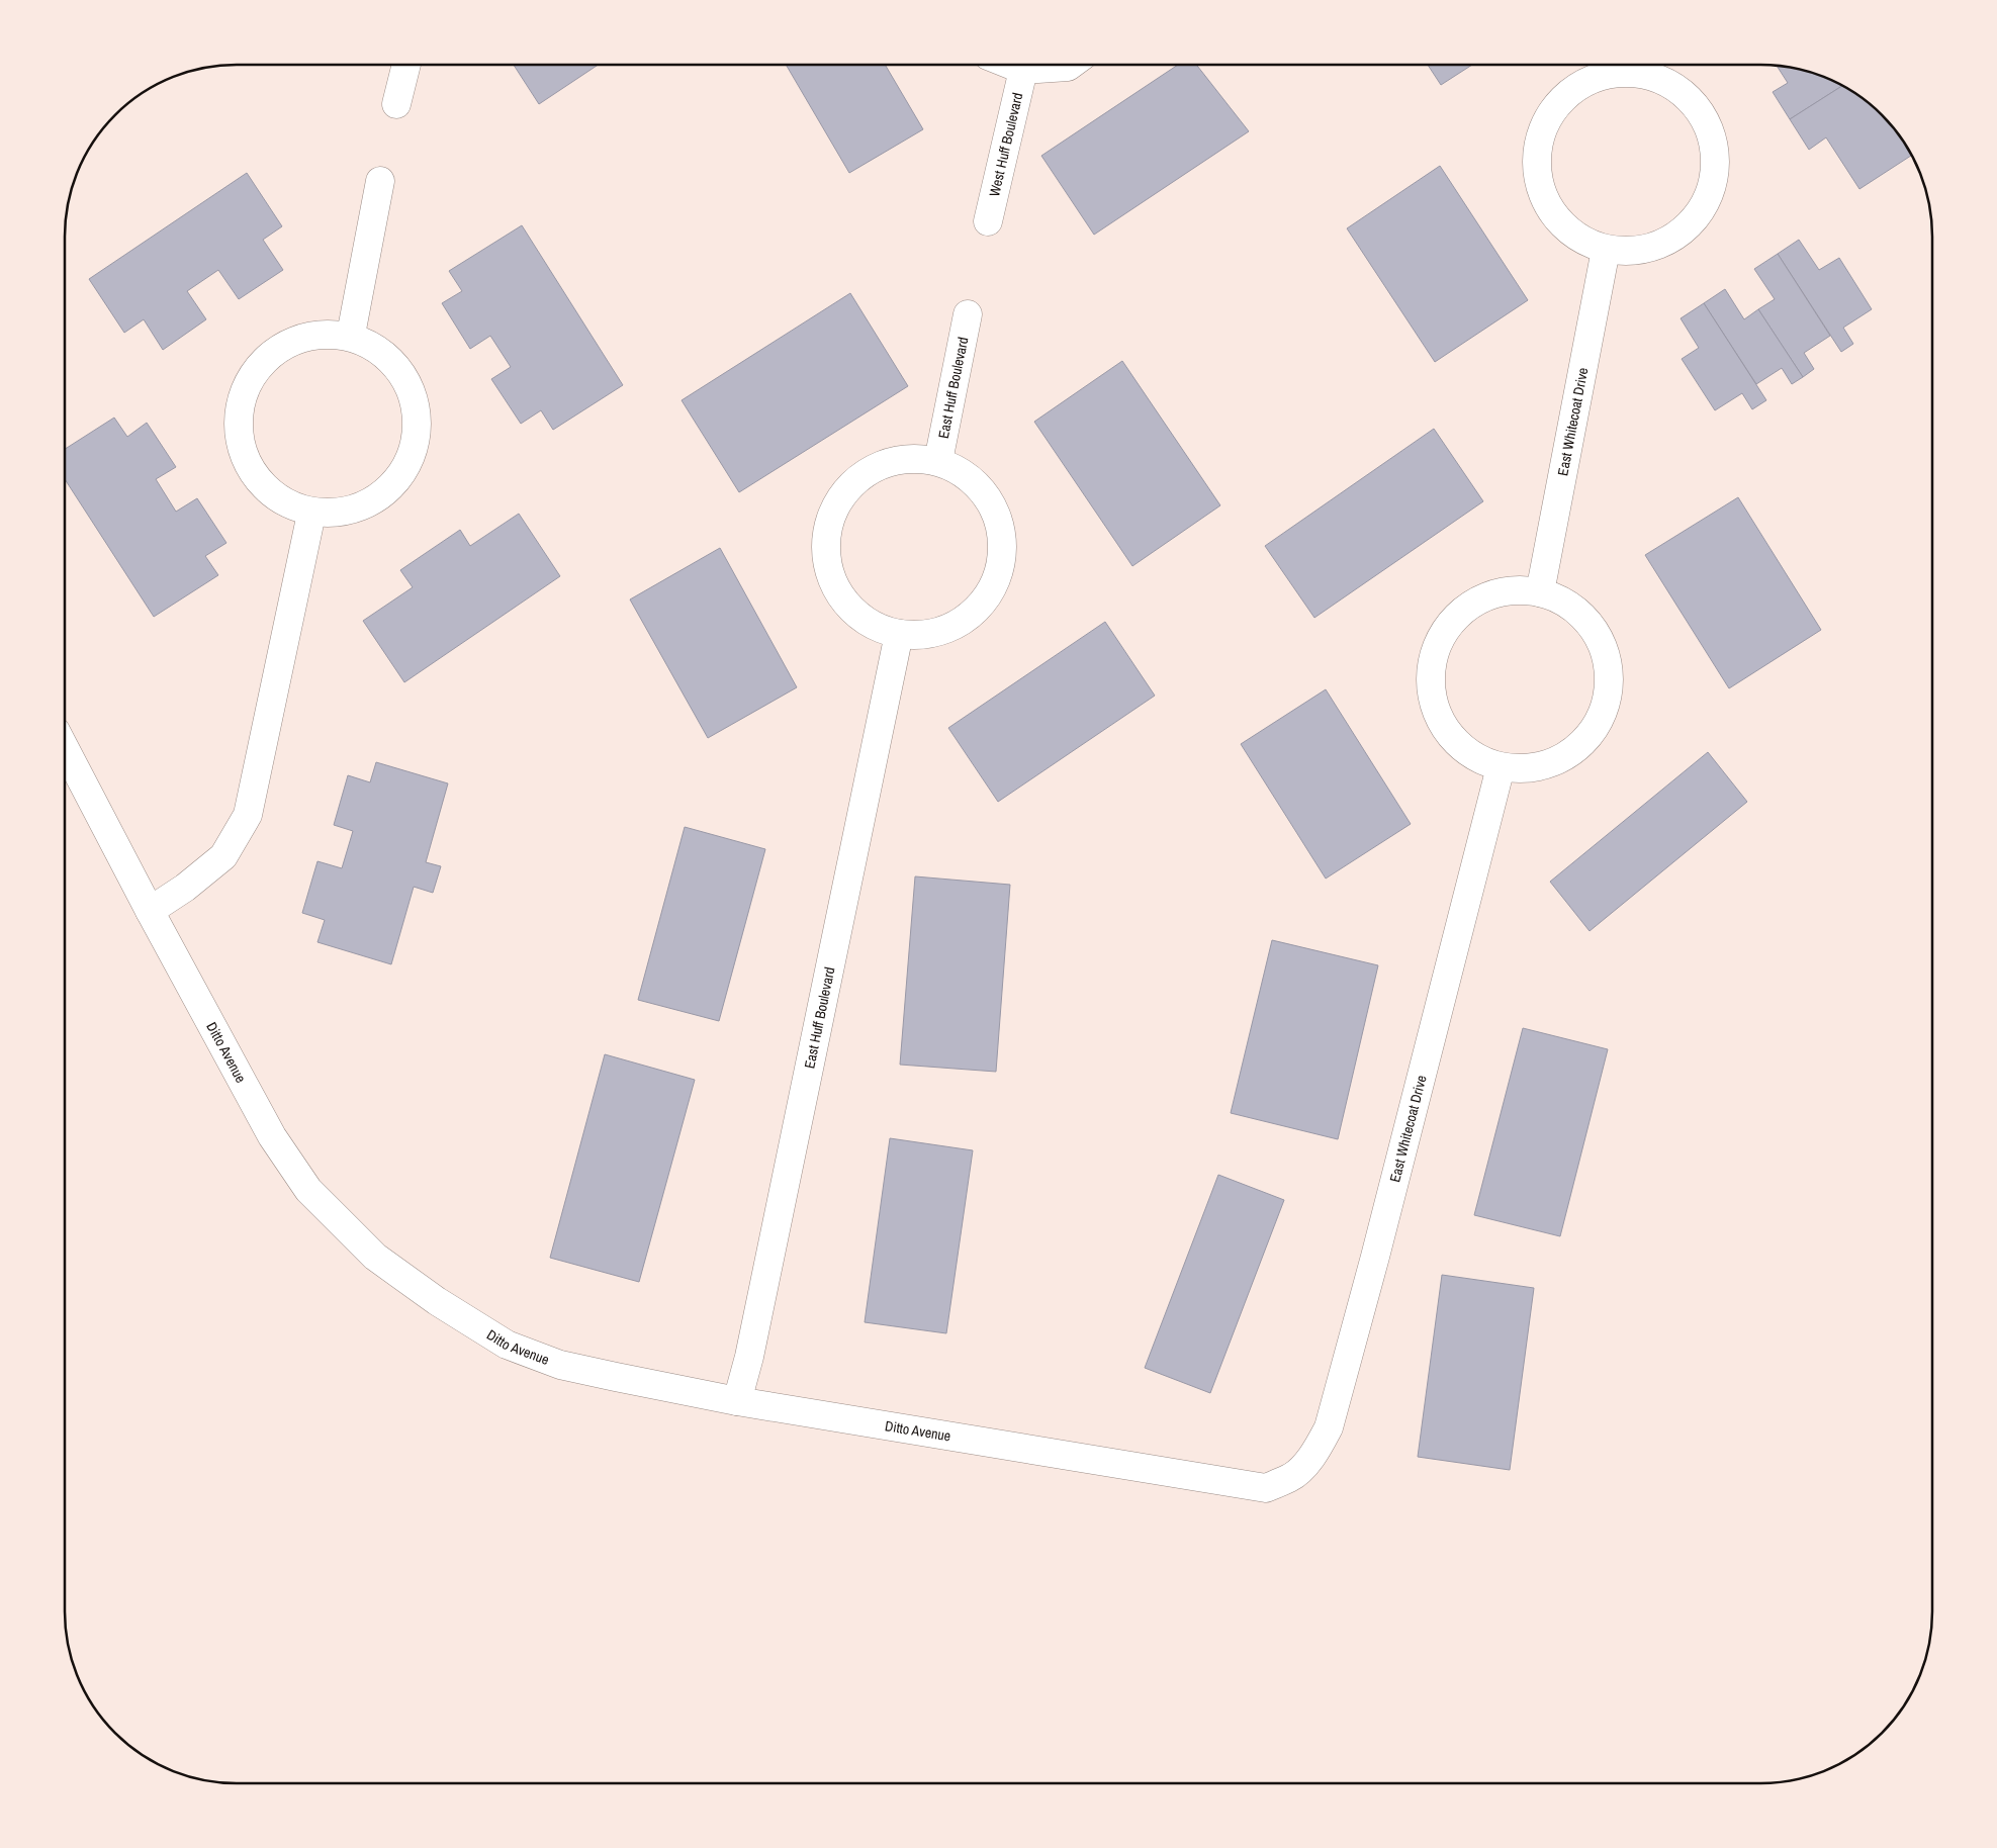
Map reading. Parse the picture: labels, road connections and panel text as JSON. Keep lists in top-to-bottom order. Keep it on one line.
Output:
{"streets":{"street":["West Huff Boulevard","East Huff Boulevard","East Whitecoat Drive","Ditto Avenue"]},"crossings":[["East Huff Boulevard","Ditto Avenue"],["East Whitecoat Drive","Ditto Avenue"]]}
